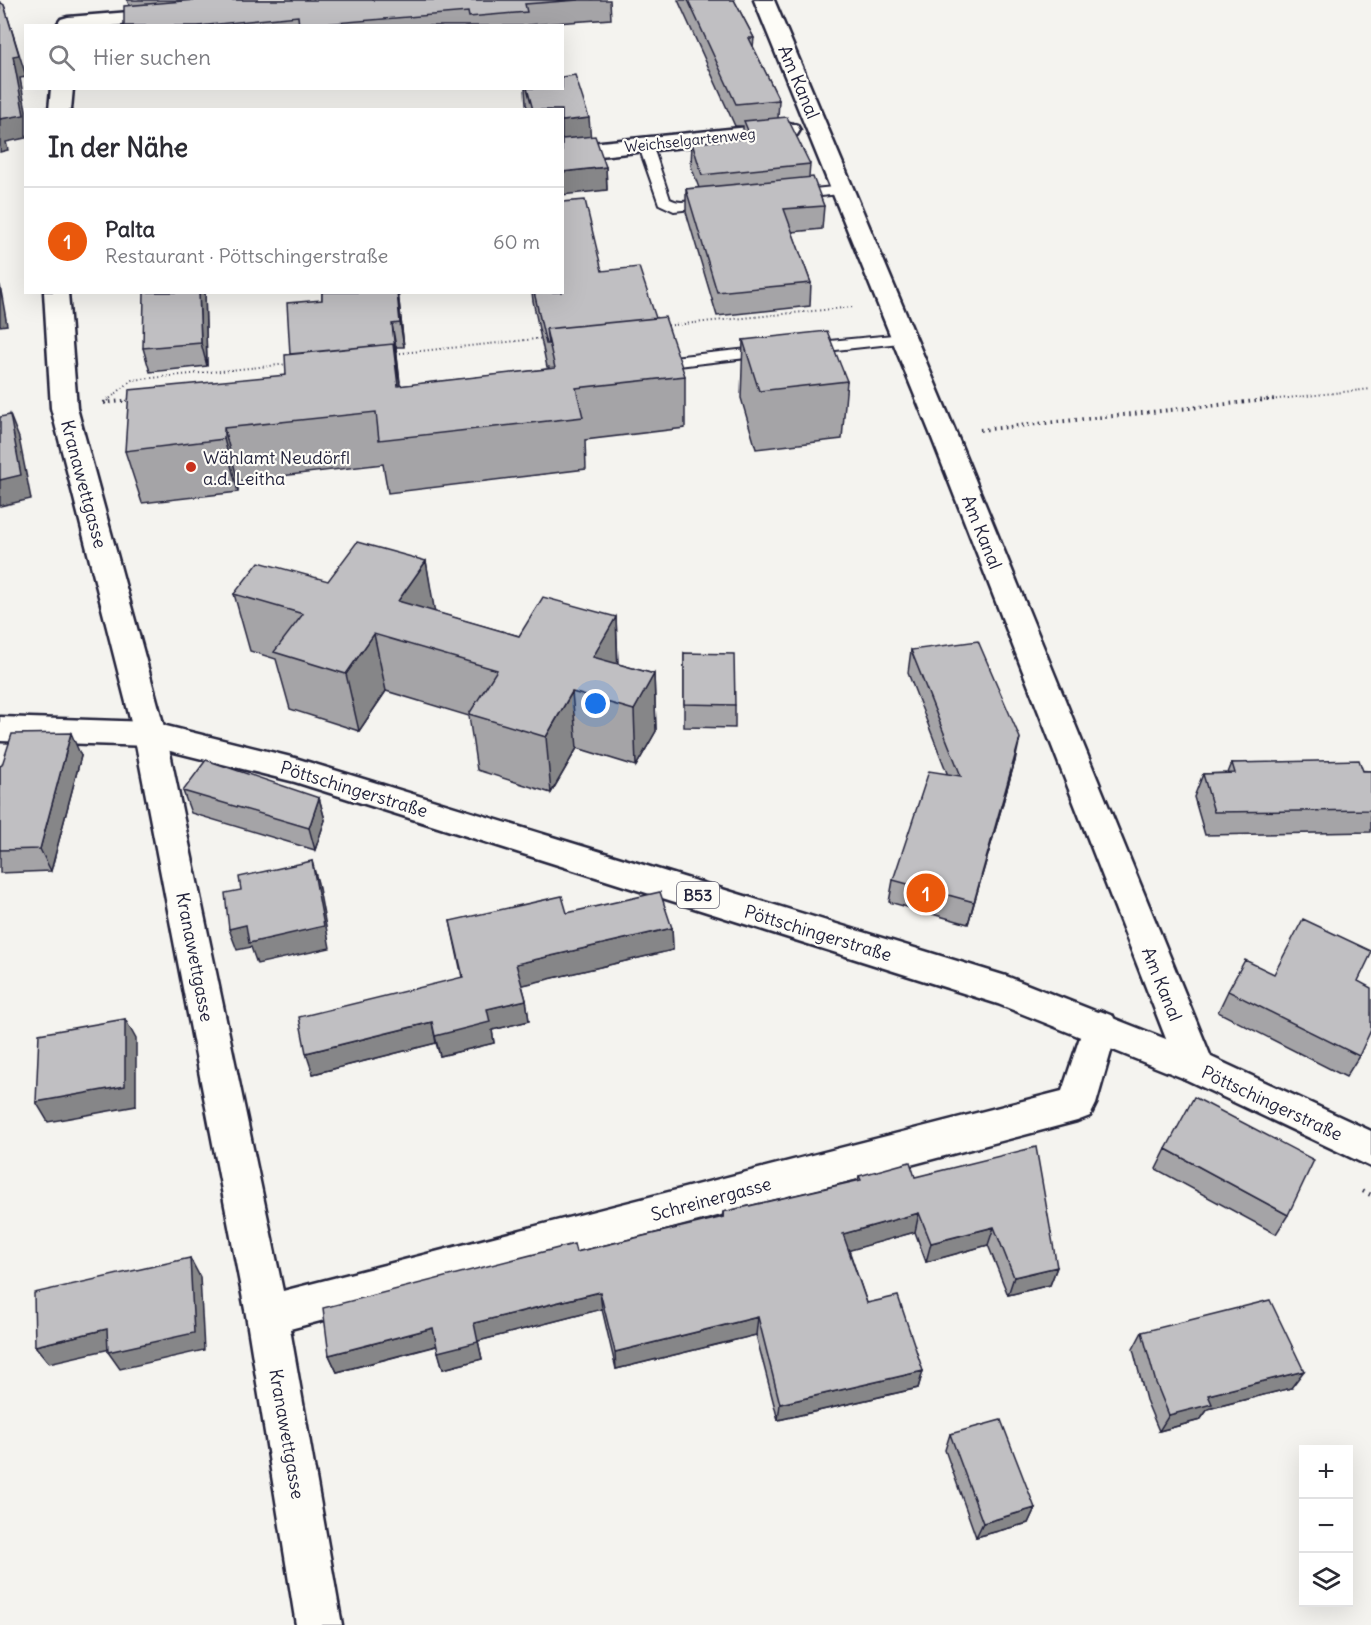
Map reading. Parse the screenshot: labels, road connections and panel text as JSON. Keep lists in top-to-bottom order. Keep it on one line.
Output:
{"streets":{"street":["Am Kanal","Weichselgartenweg","Kranawettgasse","Pöttschingerstraße","B53","Schreinergasse"]},"crossings":[["Am Kanal","Weichselgartenweg"],["Am Kanal","Pöttschingerstraße"],["Kranawettgasse","Pöttschingerstraße"],["Kranawettgasse","Schreinergasse"],["Pöttschingerstraße","Schreinergasse"]],"places":["Wählamt Neudörfl a.d. Leitha"],"page":{"search":"Hier suchen","heading":"In der Nähe","list":[{"mark":"1","name":"Palta","note":"Restaurant · Pöttschingerstraße","value":"60 m"}],"pins":"1","map_buttons":["+","−"]}}
